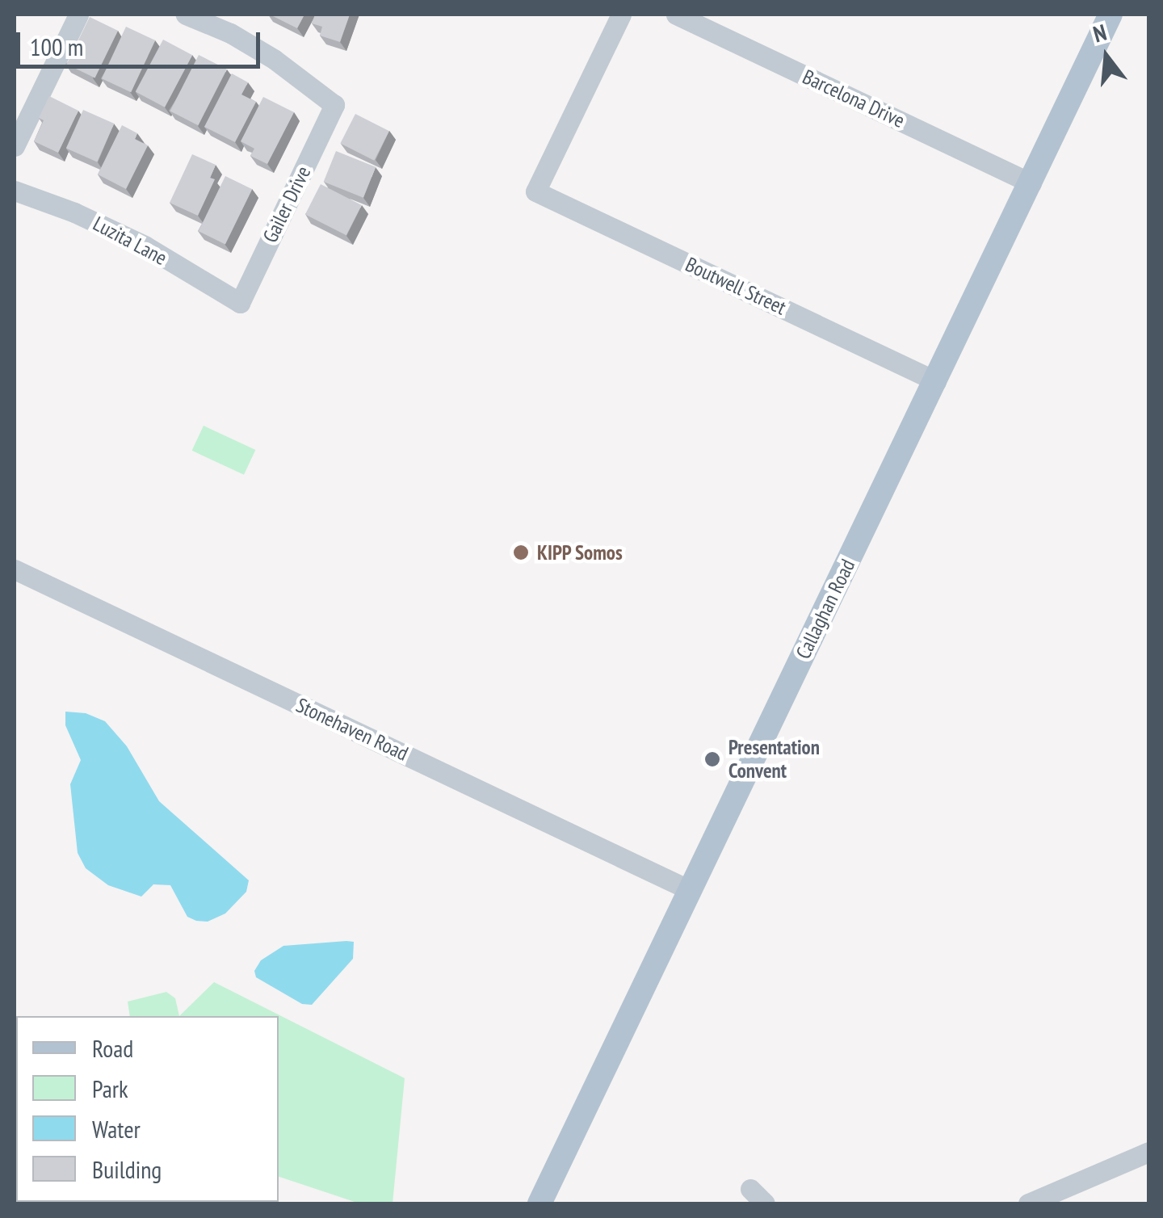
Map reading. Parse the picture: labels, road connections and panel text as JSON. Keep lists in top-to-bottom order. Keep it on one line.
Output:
{"streets":{"main road":["Callaghan Road"],"street":["Barcelona Drive","Gailer Drive","Luzita Lane","Boutwell Street","Stonehaven Road"]},"crossings":[["Barcelona Drive","Callaghan Road"],["Gailer Drive","Luzita Lane"],["Boutwell Street","Callaghan Road"],["Callaghan Road","Stonehaven Road"]],"places":["KIPP Somos","Presentation Convent"],"legend":["Road","Park","Water","Building"],"scale_bar":"100 m","north":"top"}
